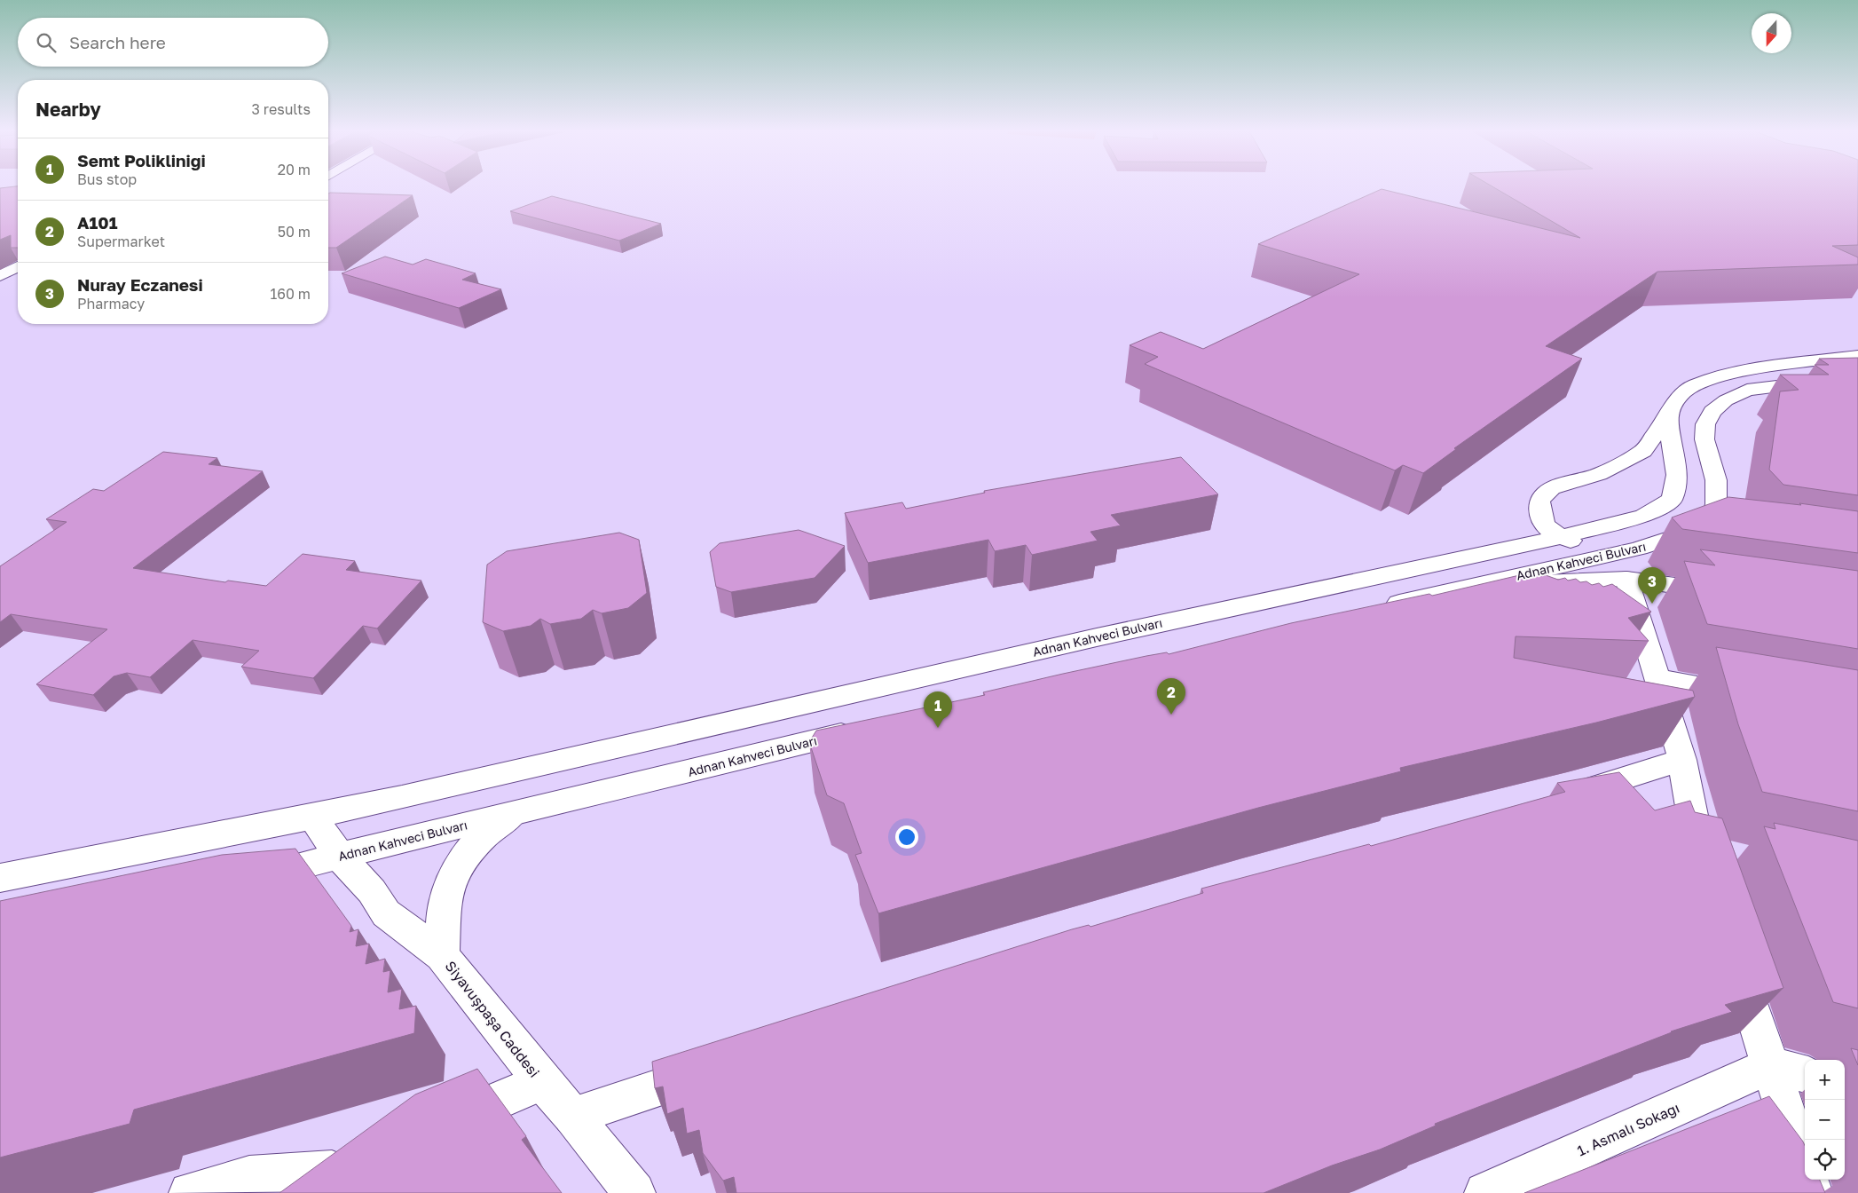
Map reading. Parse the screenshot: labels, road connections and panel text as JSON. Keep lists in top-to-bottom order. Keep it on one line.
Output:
{"streets":{"main road":["Adnan Kahveci Bulvarı","Siyavuşpaşa Caddesi","1. Asmalı Sokağı"]},"crossings":[["Adnan Kahveci Bulvarı","Siyavuşpaşa Caddesi"]],"north":"bottom","page":{"search":"Search here","heading":["Nearby","3 results"],"list":[{"mark":"1","name":"Semt Polikliniği","note":"Bus stop","value":"20 m"},{"mark":"2","name":"A101","note":"Supermarket","value":"50 m"},{"mark":"3","name":"Nuray Eczanesi","note":"Pharmacy","value":"160 m"}],"pins":["3","2","1"],"map_buttons":["+","−"]}}
